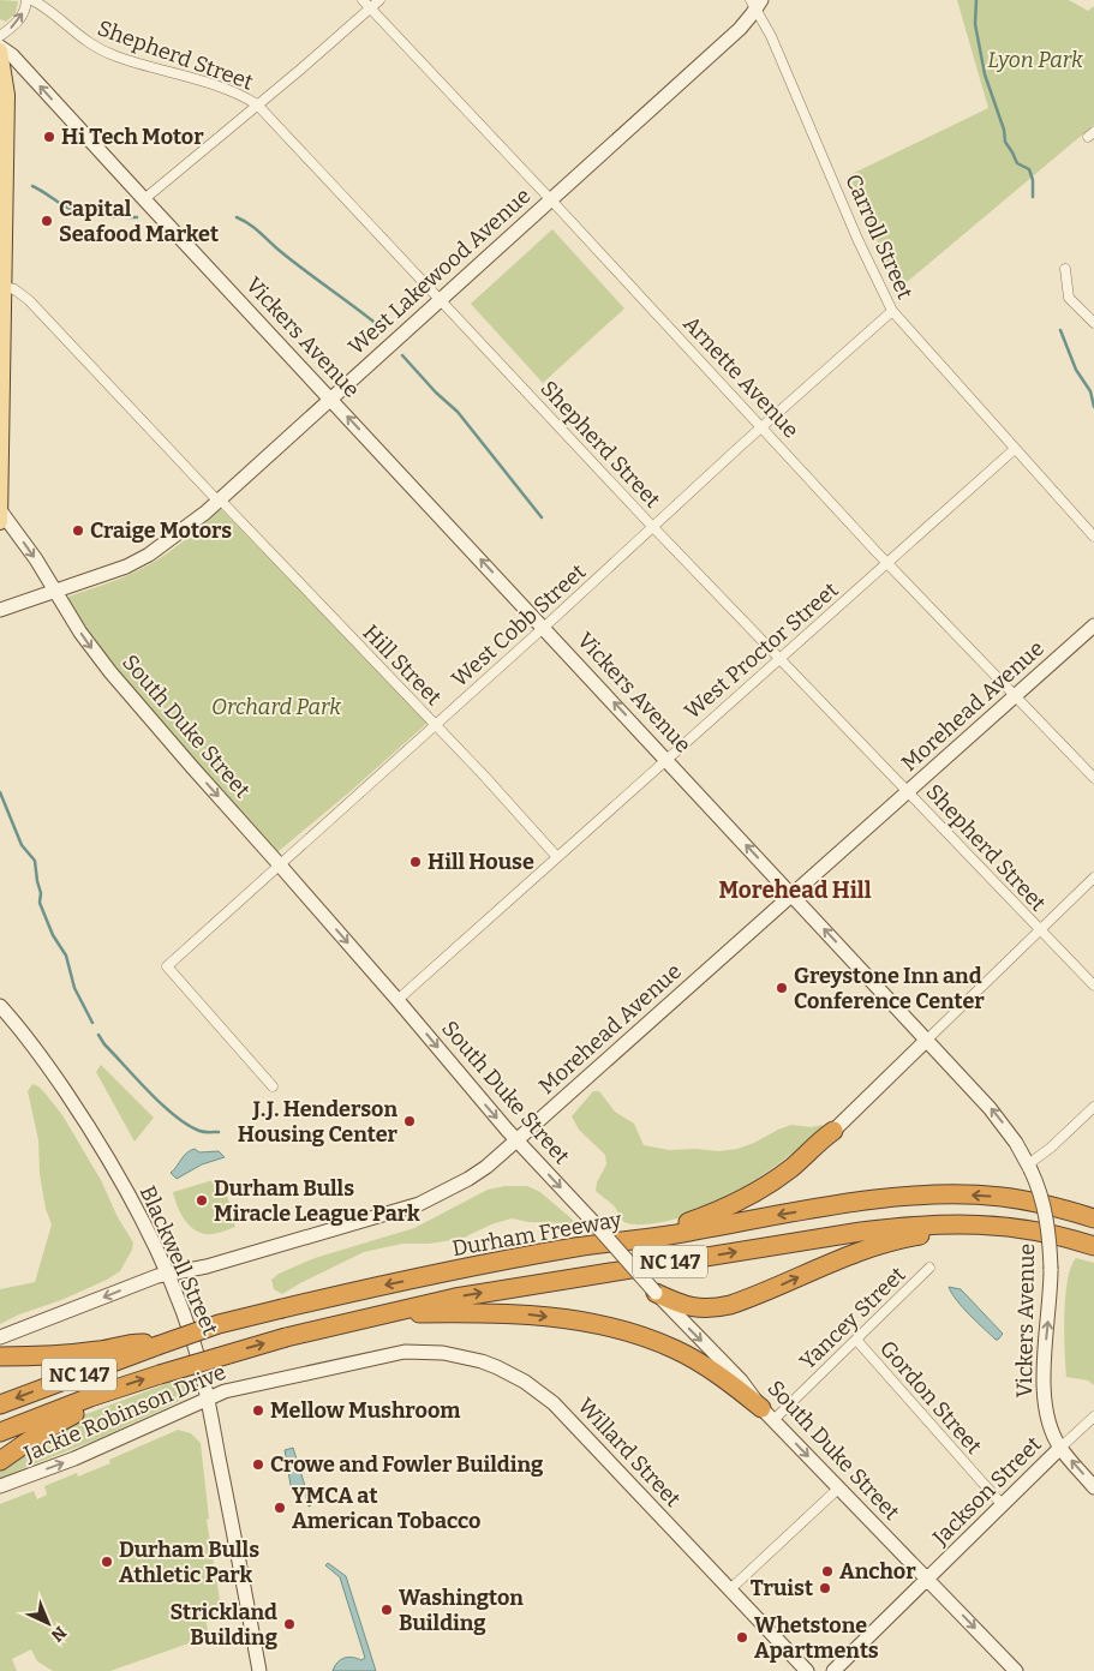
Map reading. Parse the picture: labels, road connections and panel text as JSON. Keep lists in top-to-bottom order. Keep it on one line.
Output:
{"streets":{"highway":["Durham Freeway","NC 147"],"street":["Shepherd Street","Carroll Street","West Lakewood Avenue","Vickers Avenue","Arnette Avenue","West Cobb Street","West Proctor Street","Hill Street","Morehead Avenue","South Duke Street","Blackwell Street","Yancey Street","Gordon Street","Jackie Robinson Drive","Willard Street","Jackson Street"]},"crossings":[["Shepherd Street","West Lakewood Avenue"],["Shepherd Street","West Cobb Street"],["Shepherd Street","West Proctor Street"],["Shepherd Street","Morehead Avenue"],["Carroll Street","West Lakewood Avenue"],["Carroll Street","West Cobb Street"],["Carroll Street","West Proctor Street"],["West Lakewood Avenue","Vickers Avenue"],["West Lakewood Avenue","Arnette Avenue"],["West Lakewood Avenue","Hill Street"],["West Lakewood Avenue","South Duke Street"],["Vickers Avenue","West Cobb Street"],["Vickers Avenue","West Proctor Street"],["Vickers Avenue","Morehead Avenue"],["Vickers Avenue","Jackson Street"],["Arnette Avenue","West Cobb Street"],["Arnette Avenue","West Proctor Street"],["Arnette Avenue","Morehead Avenue"],["West Cobb Street","Hill Street"],["West Cobb Street","South Duke Street"],["West Proctor Street","Hill Street"],["West Proctor Street","South Duke Street"],["Morehead Avenue","South Duke Street"],["Morehead Avenue","Blackwell Street"],["South Duke Street","Yancey Street"],["South Duke Street","Jackson Street"],["Blackwell Street","Jackie Robinson Drive"],["Yancey Street","Gordon Street"],["Gordon Street","Jackson Street"],["Jackie Robinson Drive","Willard Street"]],"one_way":["Vickers Avenue","South Duke Street","Jackie Robinson Drive"],"districts":["Morehead Hill"],"parks":["Lyon Park","Orchard Park"],"places":["Hi Tech Motor","Capital Seafood Market","Craige Motors","Hill House","Greystone Inn and Conference Center","J.J. Henderson Housing Center","Durham Bulls Miracle League Park","Mellow Mushroom","Crowe and Fowler Building","YMCA at American Tobacco","Durham Bulls Athletic Park","Anchor","Truist","Washington Building","Strickland Building","Whetstone Apartments"],"north":"bottom right"}
